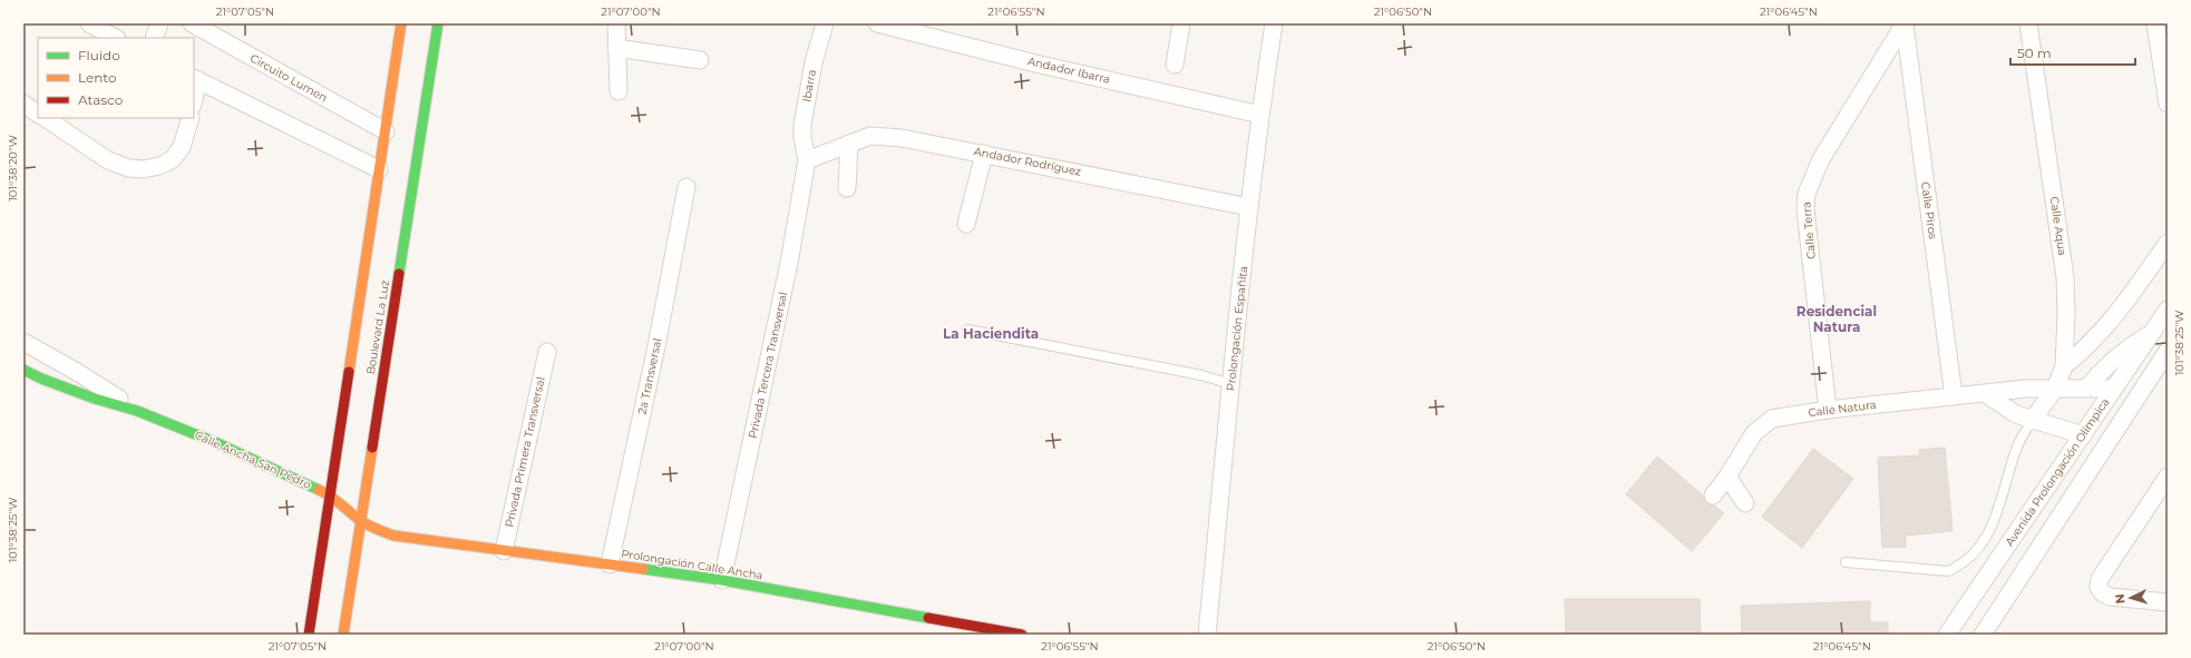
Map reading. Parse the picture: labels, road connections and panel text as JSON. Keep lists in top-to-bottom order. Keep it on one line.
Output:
{"streets":{"main road":["Boulevard La Luz","Calle Ancha San Pedro","Prolongación Calle Ancha"],"street":["Andador Ibarra","Circuito Lumen","Ibarra","Andador Rodríguez","Calle Piros","Calle Aqua","Calle Terra","Prolongación Españita","Privada Tercera Transversal","2a Transversal","Calle Natura","Privada Primera Transversal","Avenida Prolongación Olímpica"]},"crossings":[["Andador Ibarra","Prolongación Españita"],["Circuito Lumen","Boulevard La Luz"],["Ibarra","Andador Rodríguez"],["Ibarra","Privada Tercera Transversal"],["Andador Rodríguez","Prolongación Españita"],["Andador Rodríguez","Privada Tercera Transversal"],["Calle Piros","Calle Terra"],["Calle Piros","Calle Natura"],["Calle Aqua","Calle Natura"],["Calle Terra","Calle Natura"],["Boulevard La Luz","Calle Ancha San Pedro"],["Boulevard La Luz","Prolongación Calle Ancha"],["Privada Tercera Transversal","Prolongación Calle Ancha"],["2a Transversal","Prolongación Calle Ancha"],["Calle Natura","Avenida Prolongación Olímpica"],["Privada Primera Transversal","Prolongación Calle Ancha"],["Calle Ancha San Pedro","Prolongación Calle Ancha"]],"districts":["Residencial Natura","La Haciendita"],"legend":["Fluido","Lento","Atasco"],"scale_bar":"50 m","north":"left","coordinates":["21°07'05\"N","21°07'00\"N","21°06'55\"N","21°06'50\"N","21°06'45\"N","101°38'20\"W","101°38'25\"W"]}
